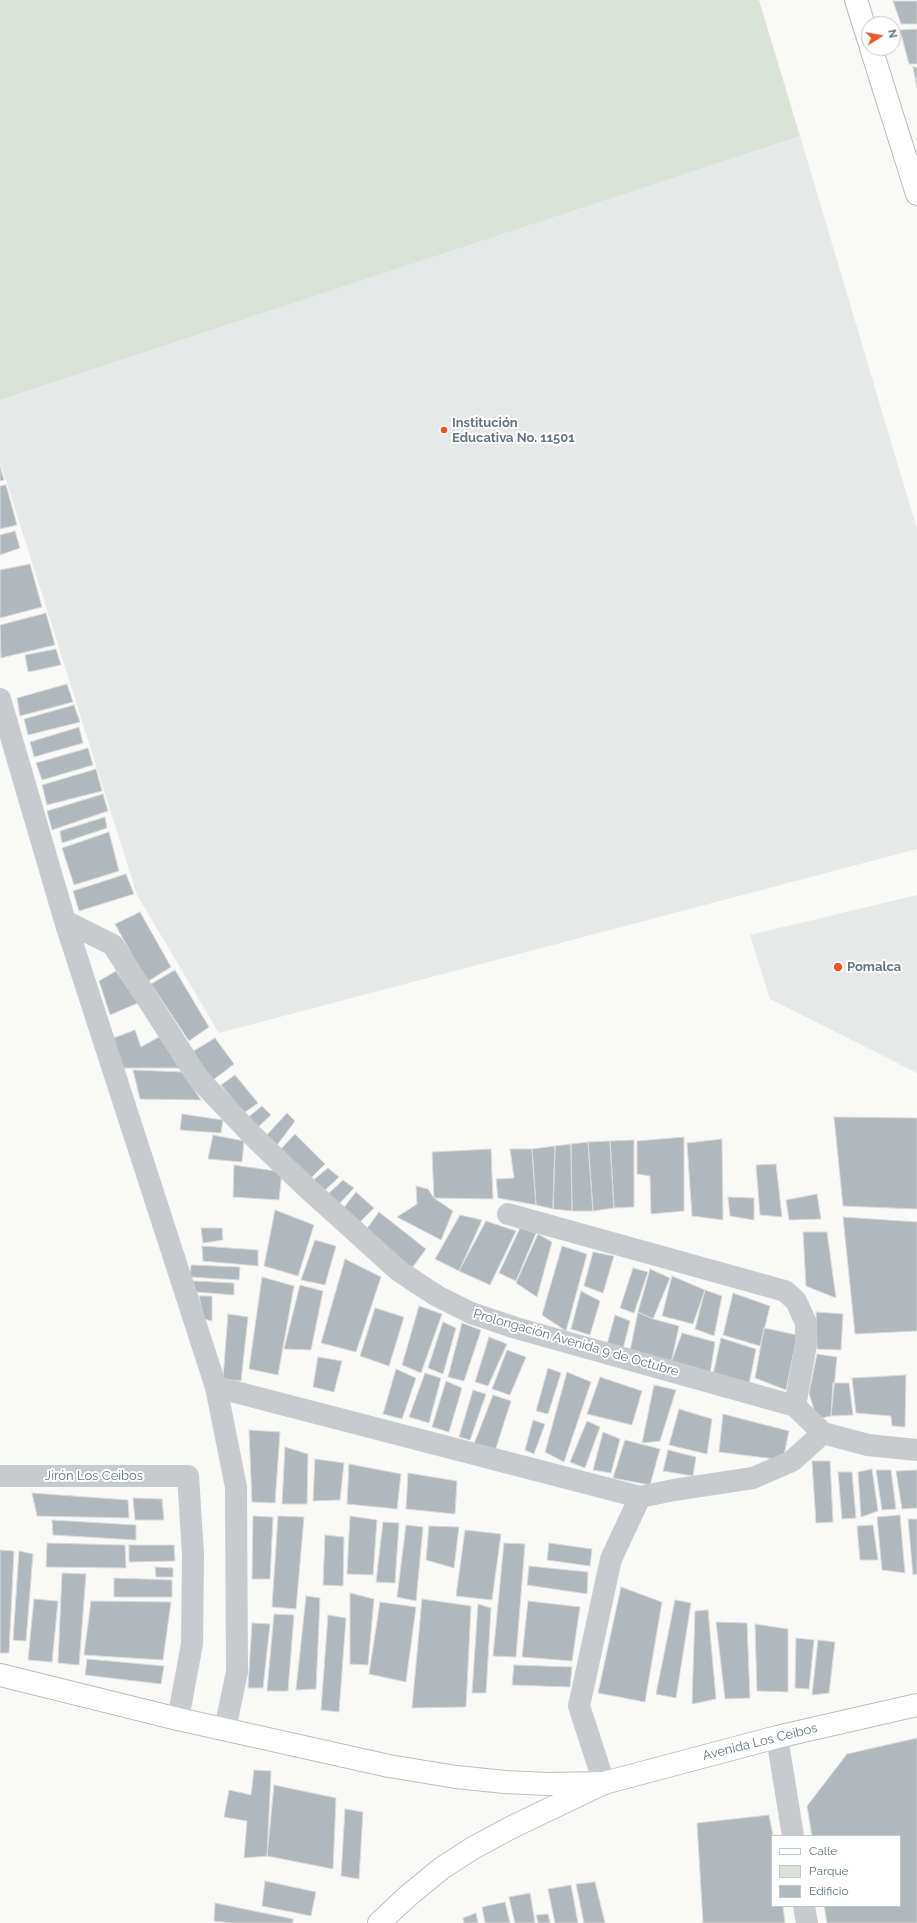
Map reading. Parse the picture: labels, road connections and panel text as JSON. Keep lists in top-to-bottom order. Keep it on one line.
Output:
{"streets":{"main road":["Avenida Los Ceibos"],"street":["Prolongación Avenida 9 de Octubre","Jirón Los Ceibos"]},"places":["Institución Educativa No. 11501","Pomalca"],"legend":["Calle","Parque","Edificio"],"north":"right"}
